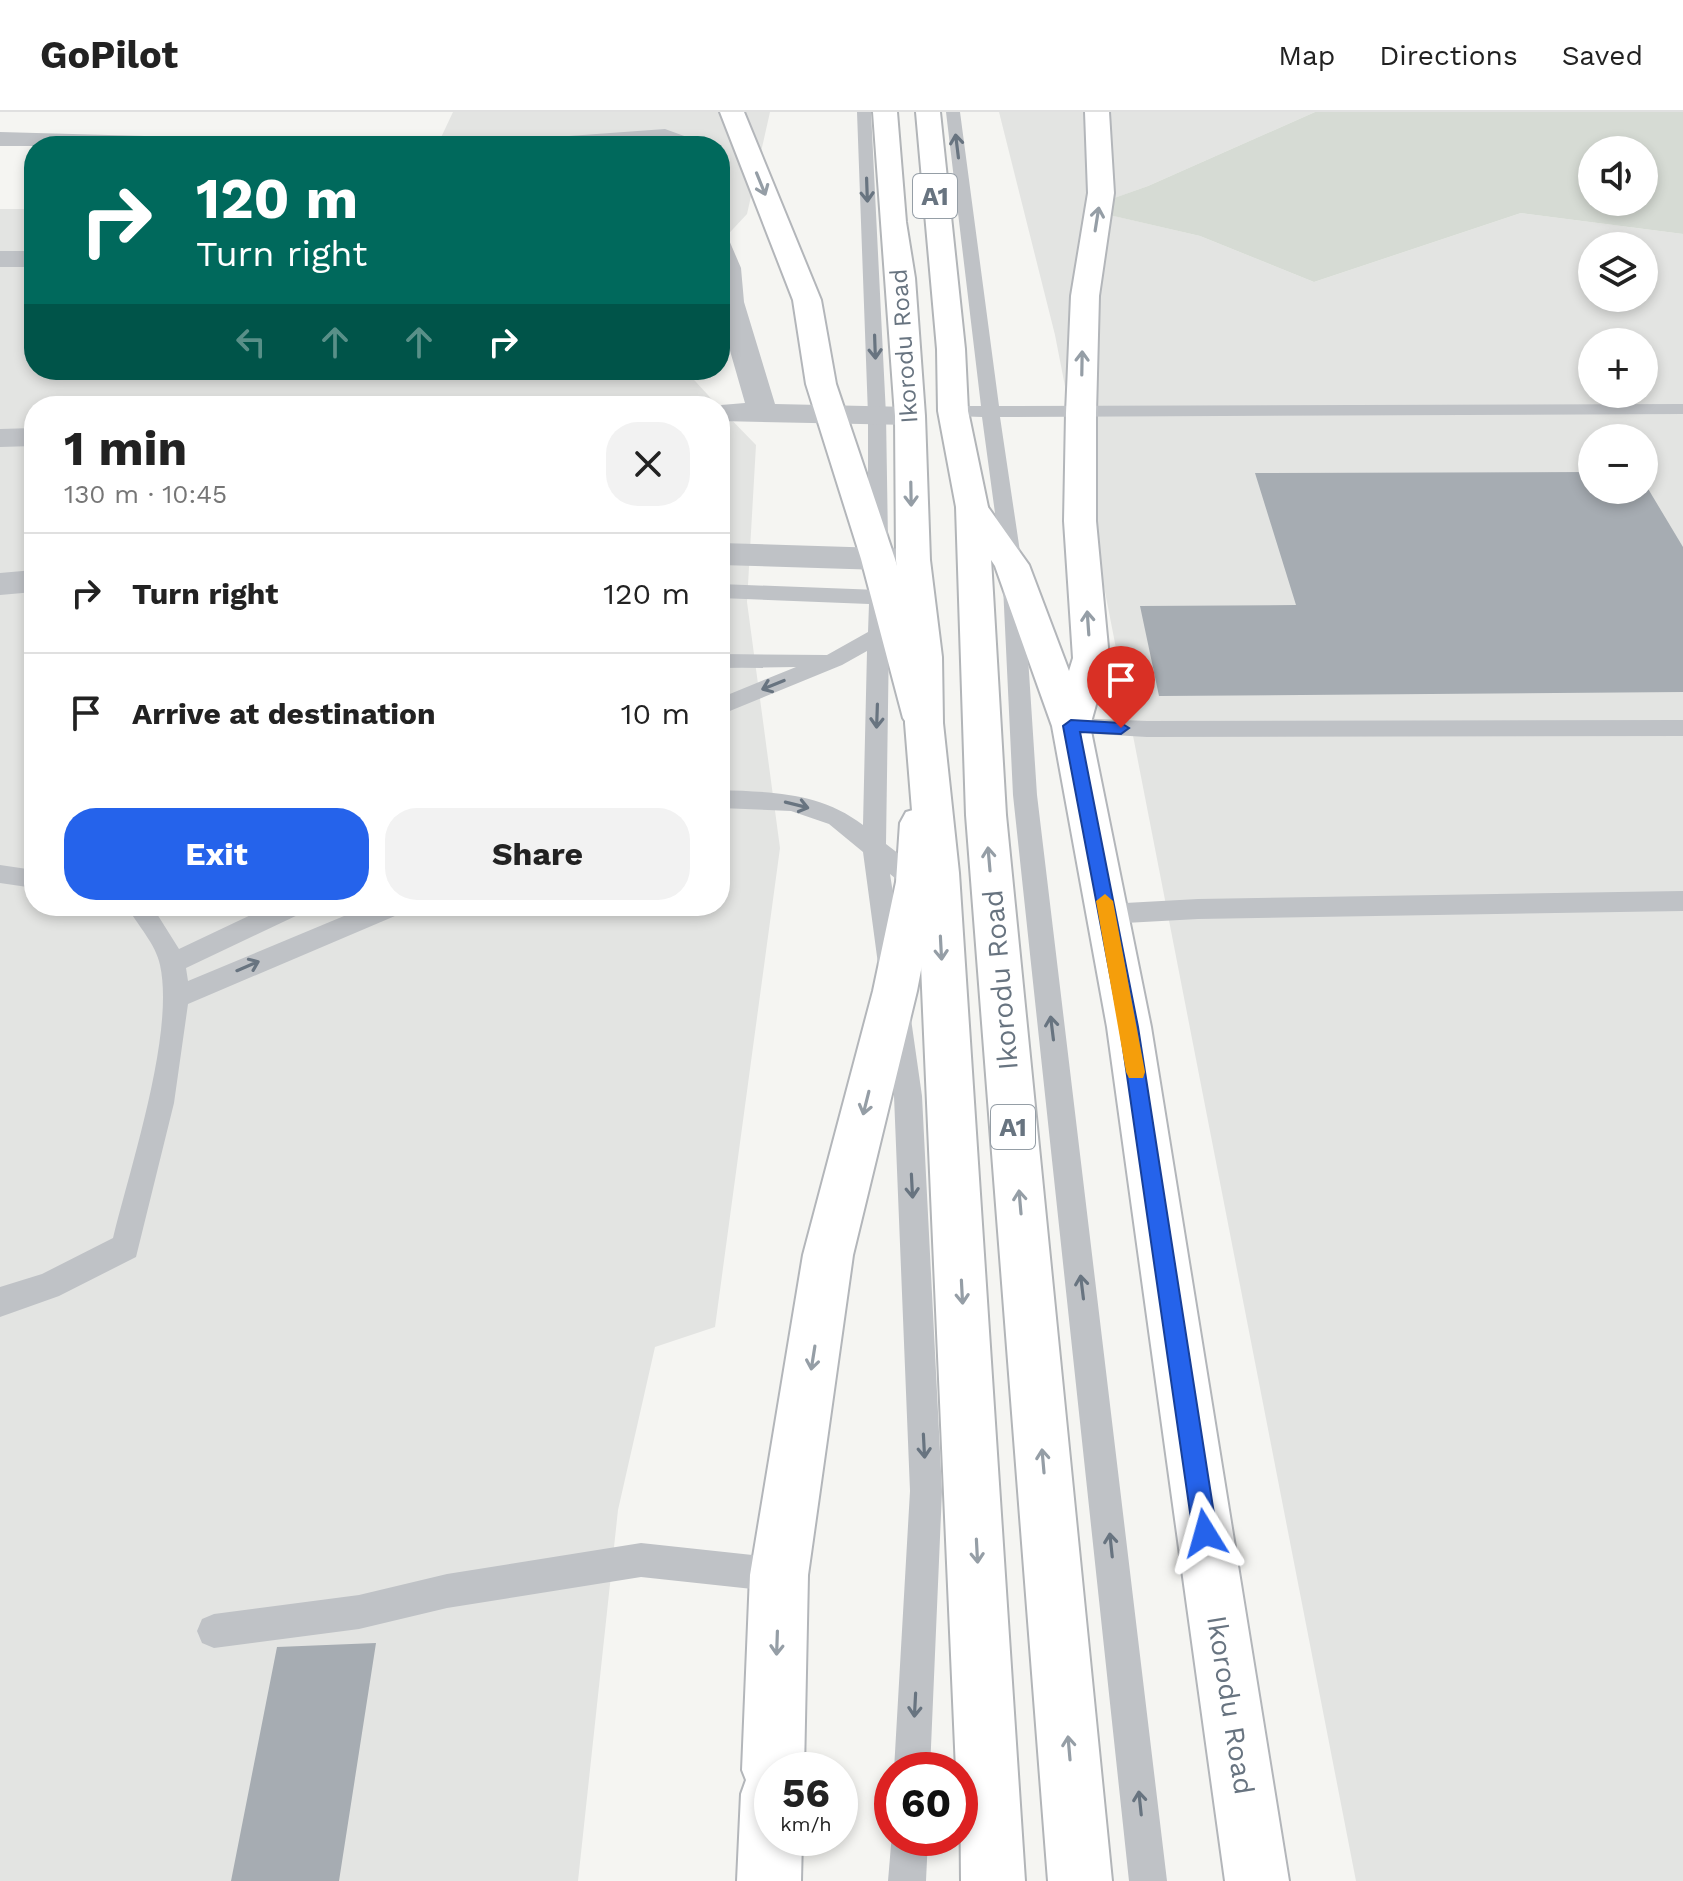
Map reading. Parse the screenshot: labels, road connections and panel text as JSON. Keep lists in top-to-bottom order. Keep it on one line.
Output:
{"streets":{"main road":["A1","Ikorodu Road"]},"page":{"header":"GoPilot","nav":["Map","Directions","Saved"],"map_buttons":["+","−"],"turn":["120 m","Turn right"],"heading":["1 min","130 m · 10:45"],"list":[{"name":"Turn right","value":"120 m"},{"name":"Arrive at destination","value":"10 m"}],"buttons":["Exit","Share"],"speed":"56 km/h","limit":"60"}}
